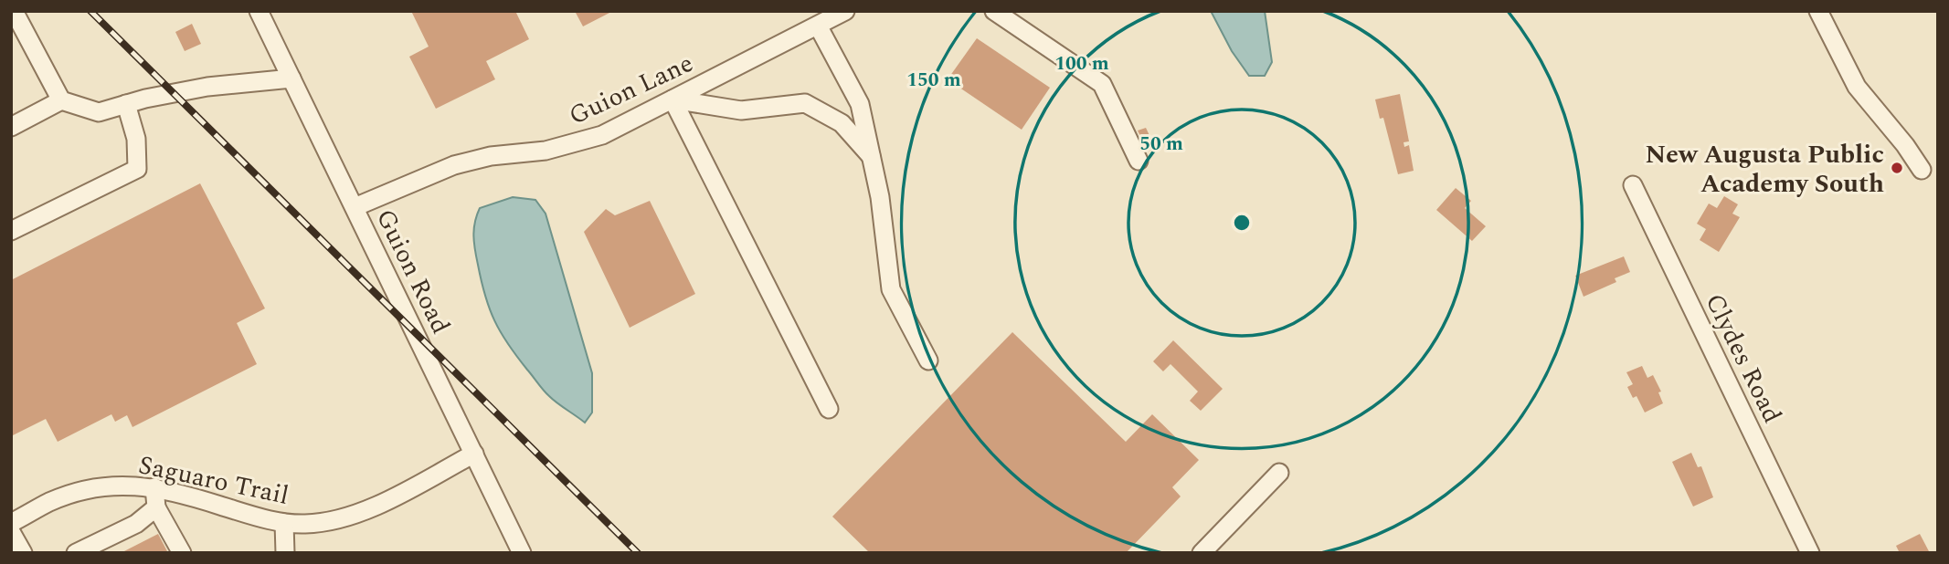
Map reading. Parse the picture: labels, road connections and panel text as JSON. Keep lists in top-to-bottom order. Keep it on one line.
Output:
{"streets":{"street":["Guion Lane","Guion Road","Clydes Road","Saguaro Trail"]},"crossings":[["Guion Lane","Guion Road"],["Guion Road","Saguaro Trail"]],"places":["New Augusta Public Academy South"],"rings":["100 m","150 m","50 m"]}
